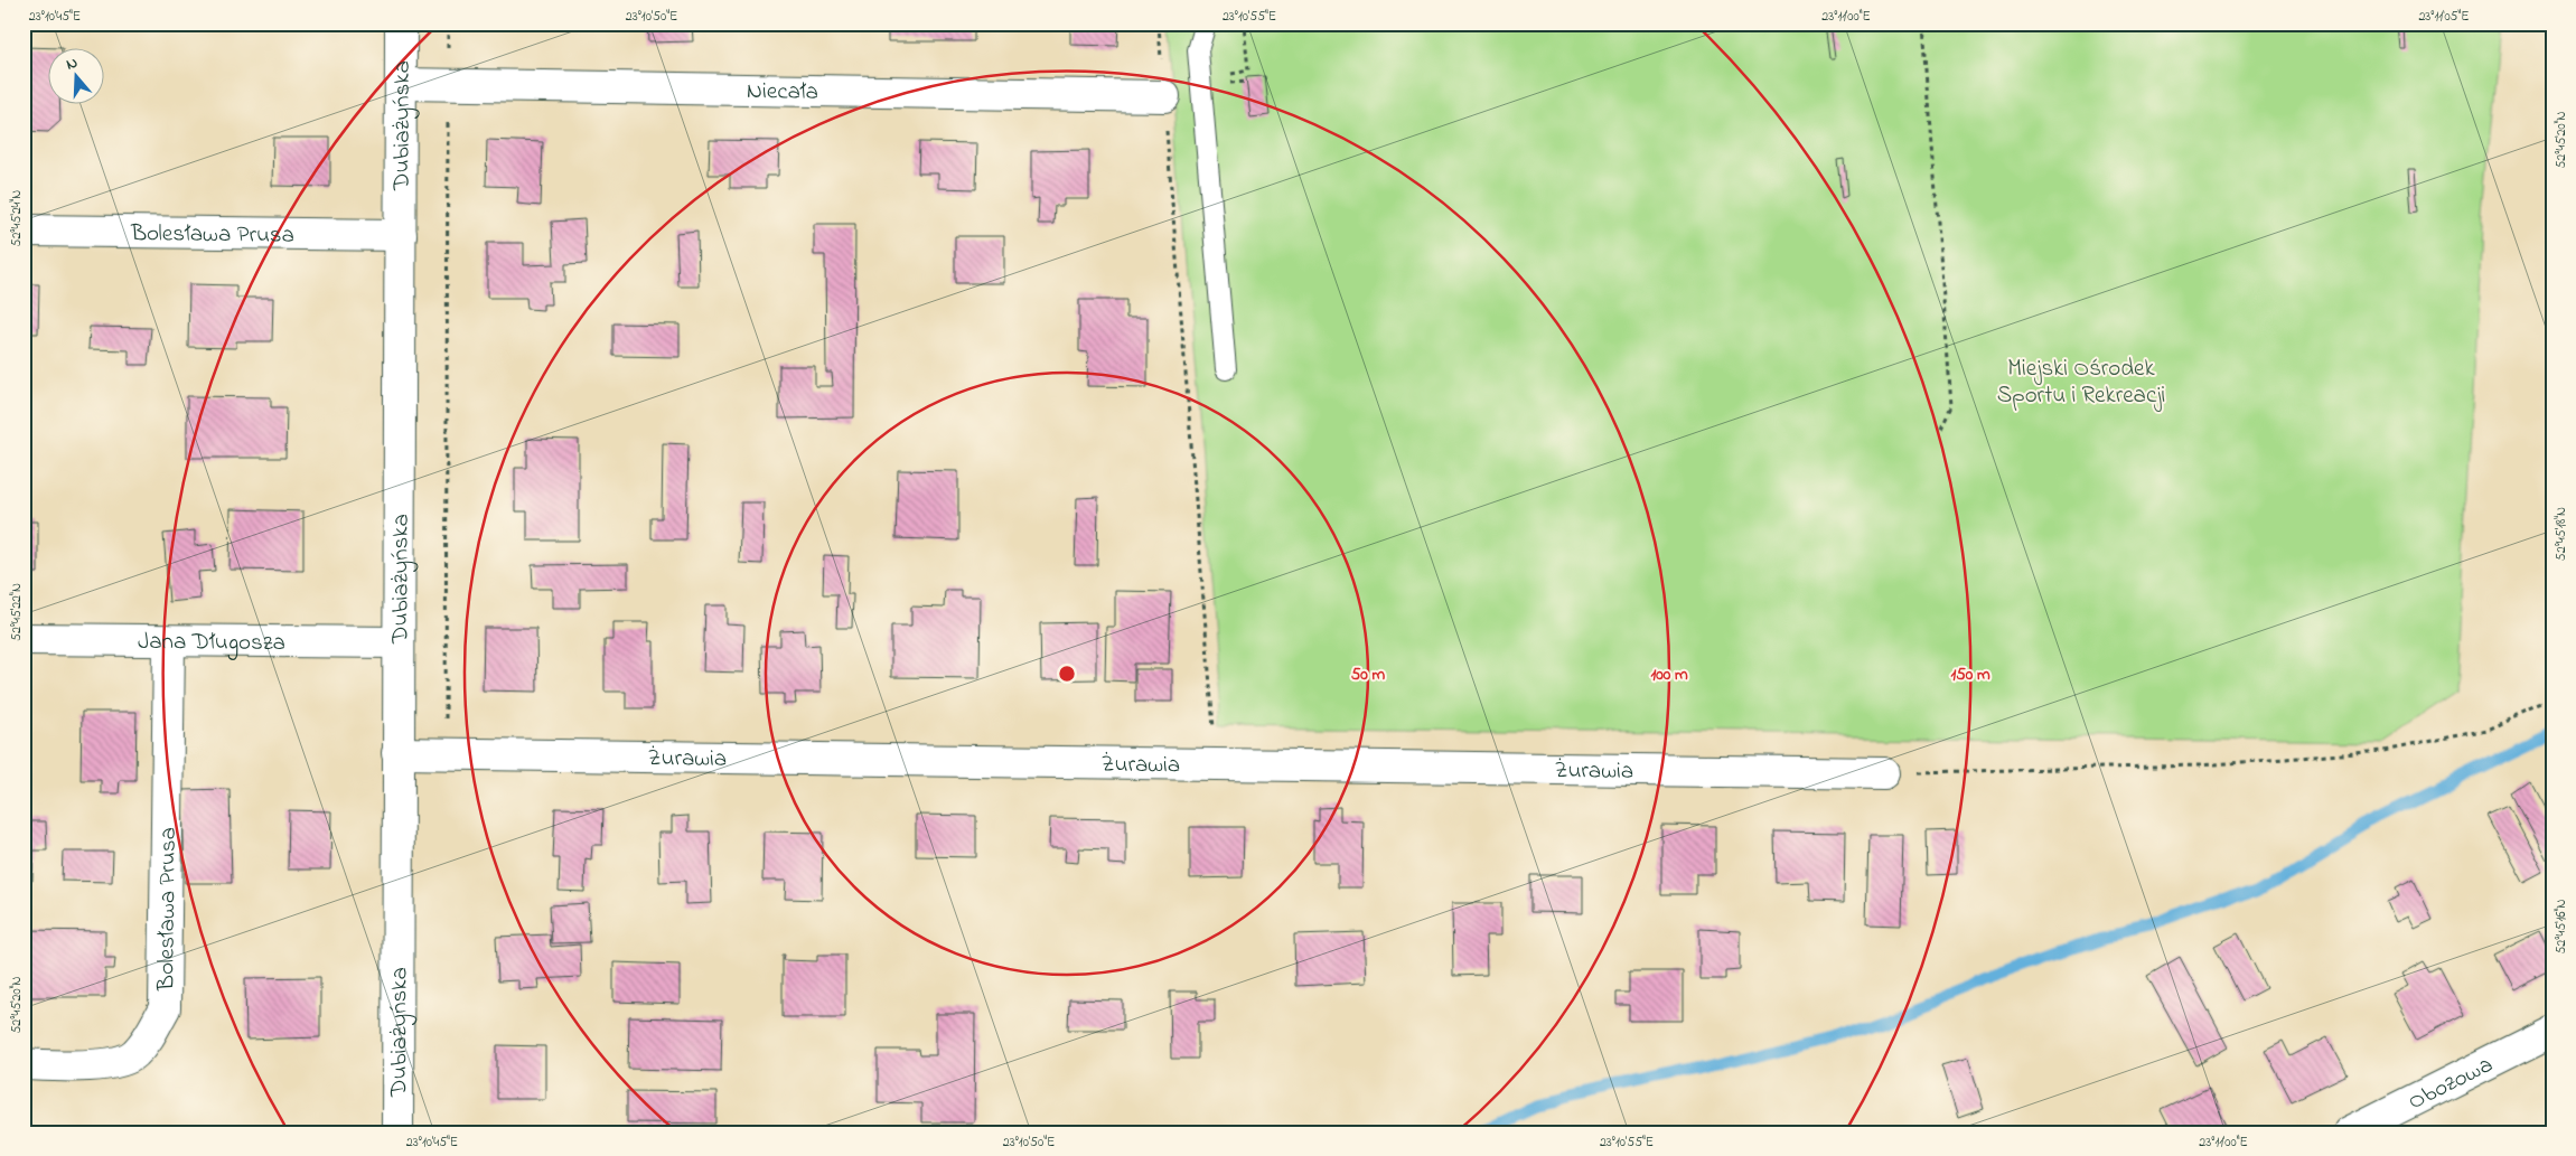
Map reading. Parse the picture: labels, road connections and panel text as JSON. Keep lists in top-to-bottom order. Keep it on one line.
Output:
{"streets":{"street":["Niecała","Dubiażyńska","Bolesława Prusa","Jana Długosza","Żurawia","Obozowa"]},"crossings":[["Niecała","Dubiażyńska"],["Dubiażyńska","Bolesława Prusa"],["Dubiażyńska","Jana Długosza"],["Dubiażyńska","Żurawia"],["Bolesława Prusa","Jana Długosza"]],"parks":["Miejski Ośrodek Sportu i Rekreacji"],"north":"top","coordinates":["23°10'45\"E","23°10'50\"E","23°10'55\"E","23°11'00\"E","23°11'05\"E","52°45'20\"N","52°45'24\"N","52°45'18\"N","52°45'22\"N","52°45'16\"N"],"rings":["50 m","100 m","150 m"]}
